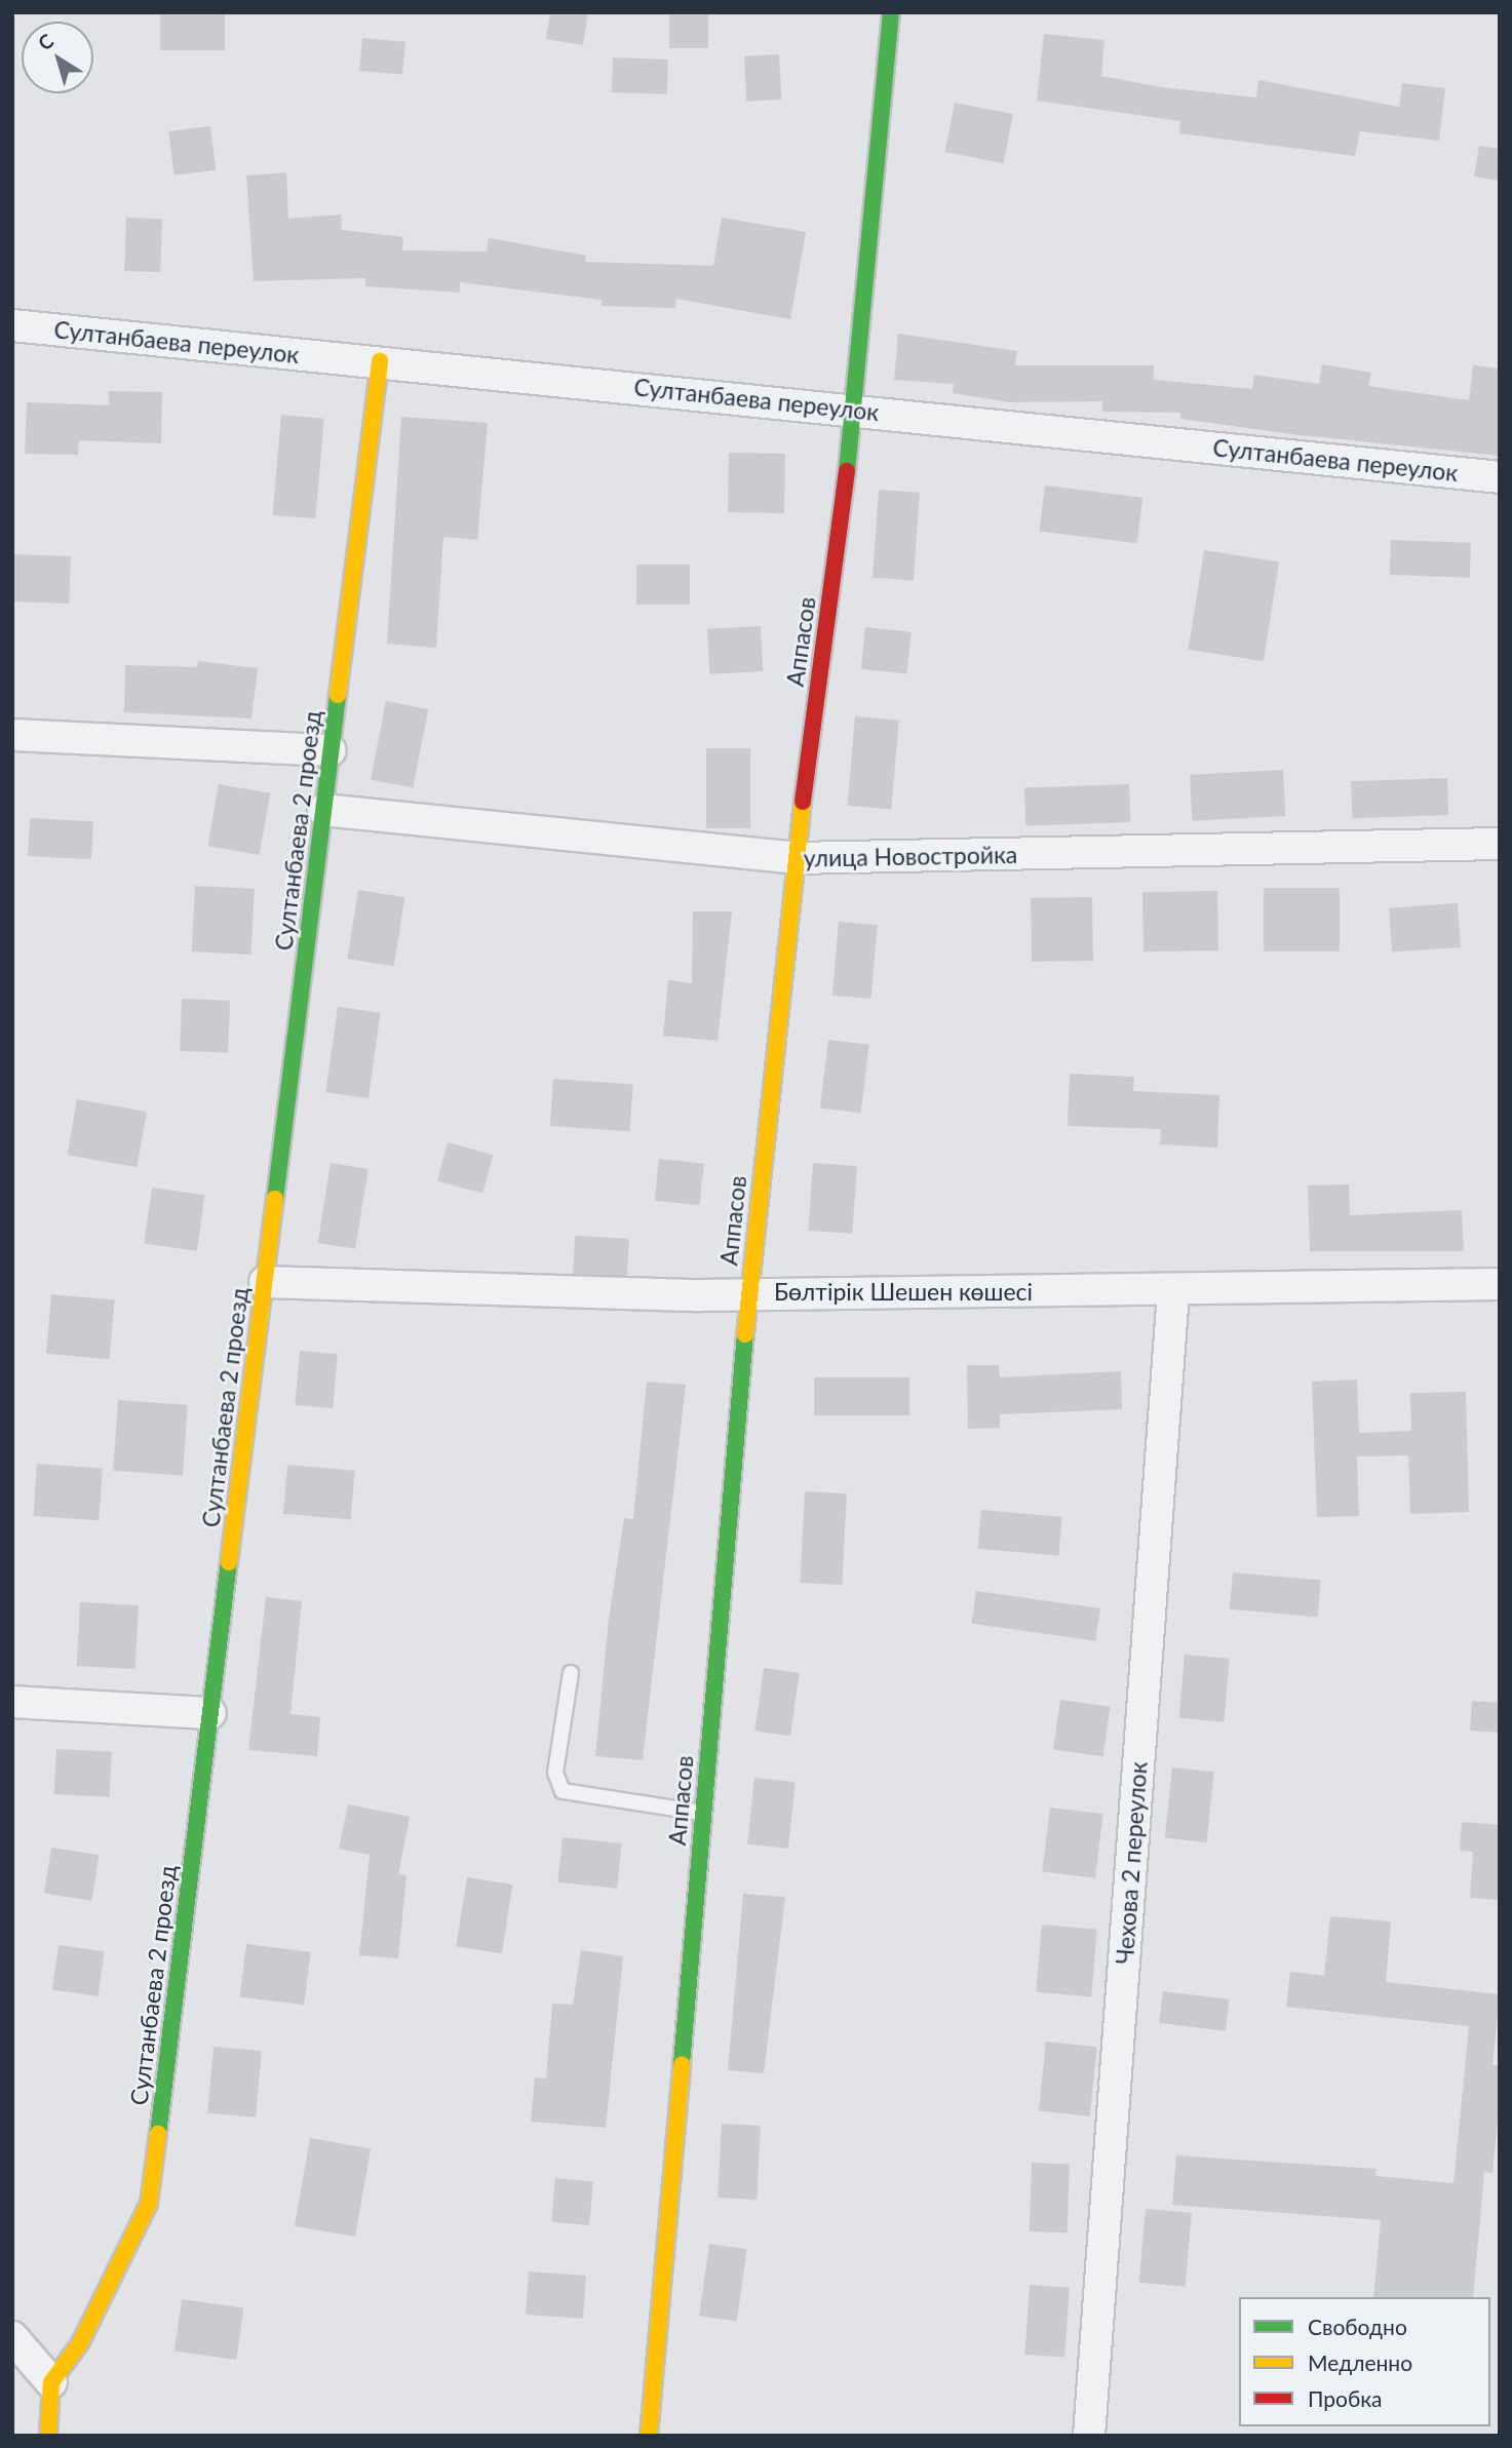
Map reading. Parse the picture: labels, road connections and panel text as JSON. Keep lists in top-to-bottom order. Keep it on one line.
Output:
{"streets":{"street":["Султанбаева переулок","Аппасов","Султанбаева 2 проезд","улица Новостройка","Бөлтірік Шешен көшесі","Чехова 2 переулок"]},"crossings":[["Султанбаева переулок","Аппасов"],["Султанбаева переулок","Султанбаева 2 проезд"],["Аппасов","улица Новостройка"],["Аппасов","Бөлтірік Шешен көшесі"],["Султанбаева 2 проезд","улица Новостройка"],["Султанбаева 2 проезд","Бөлтірік Шешен көшесі"],["Бөлтірік Шешен көшесі","Чехова 2 переулок"]],"legend":["Свободно","Медленно","Пробка"],"north":"top left"}
